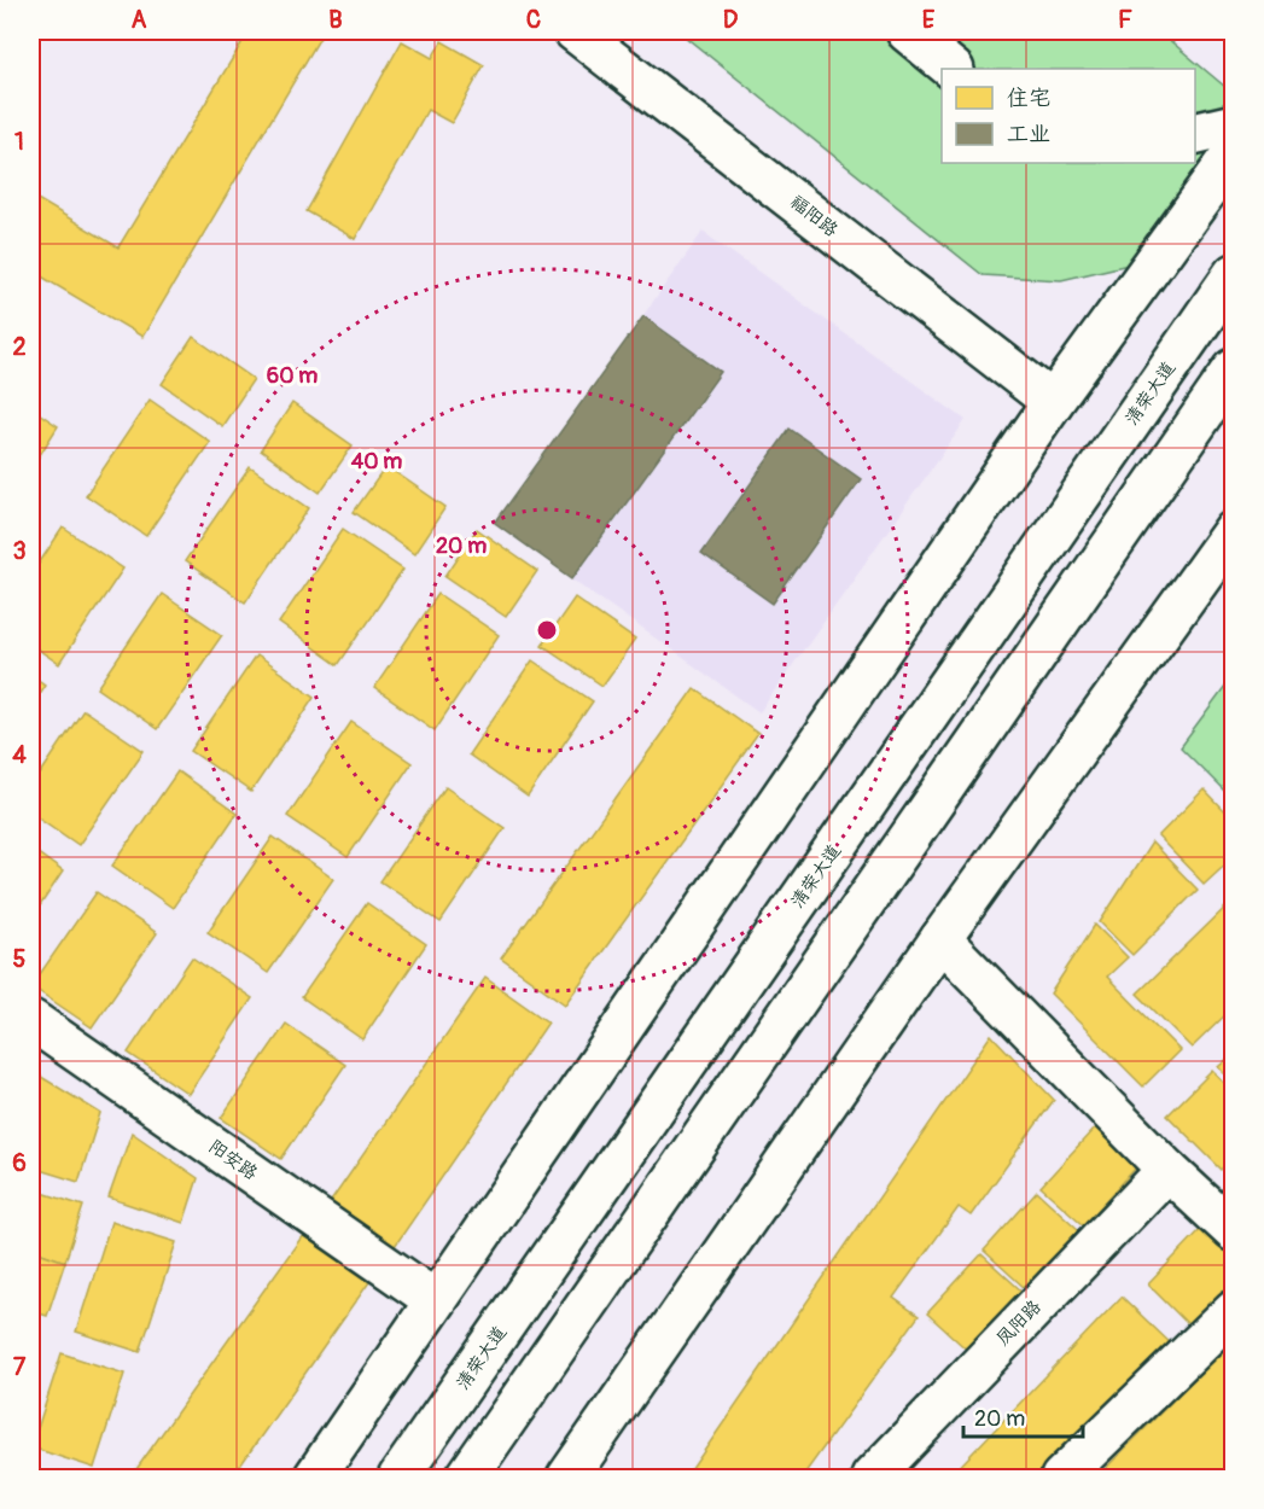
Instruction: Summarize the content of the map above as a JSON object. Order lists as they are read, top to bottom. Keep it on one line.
{"streets":{"main road":["福阳路","清荣大道","阳安路","凤阳路"]},"legend":["住宅","工业"],"scale_bar":"20 m","grid":{"columns":["A","B","C","D","E","F"],"rows":["1","2","3","4","5","6","7"]},"rings":["60 m","40 m","20 m"]}
